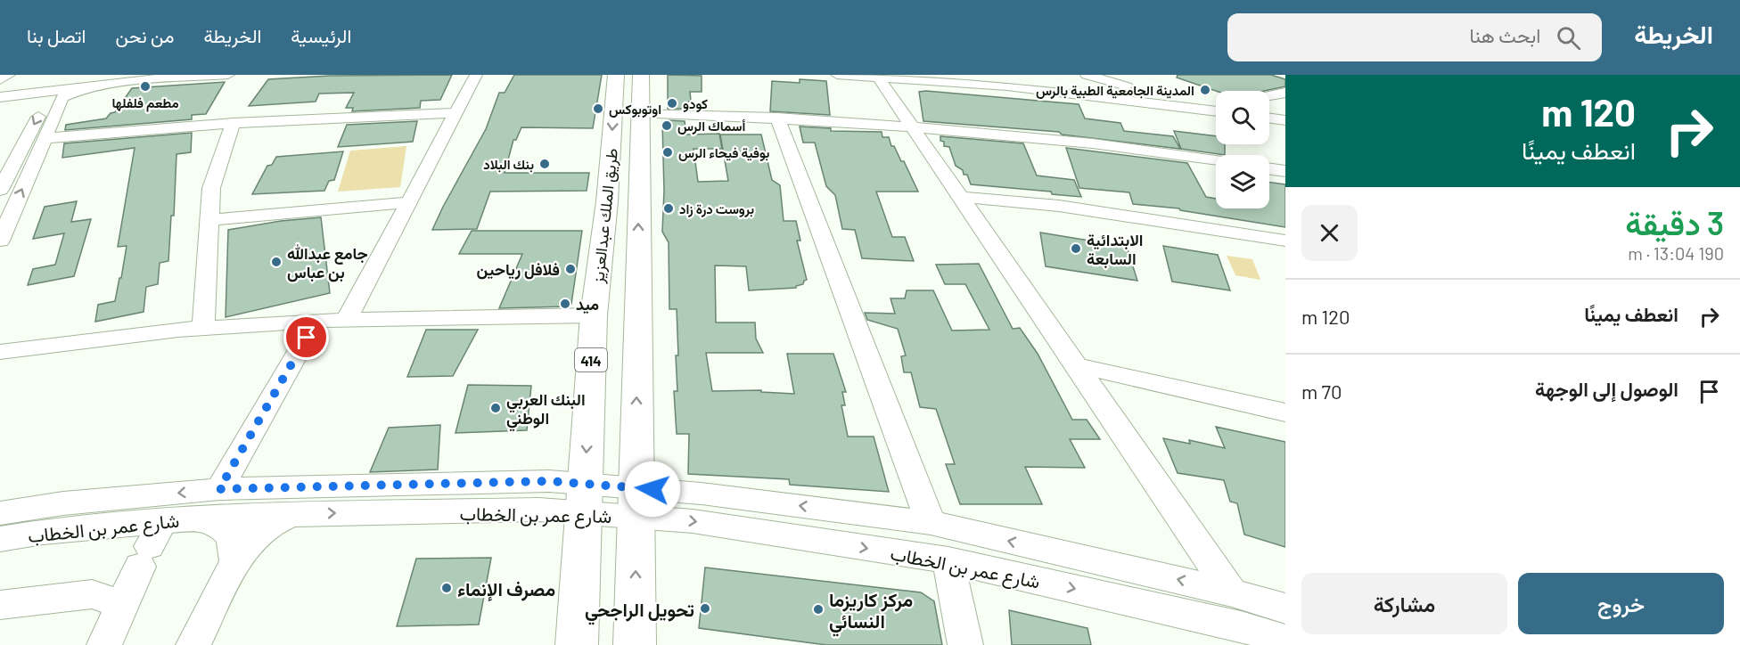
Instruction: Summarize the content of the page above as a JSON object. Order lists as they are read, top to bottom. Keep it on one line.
{"streets":{"highway":["طريق الملك عبدالعزيز","414"],"street":["شارع عمر بن الخطاب"]},"crossings":[["طريق الملك عبدالعزيز","شارع عمر بن الخطاب"]],"places":["مطعم فلفلها","المدينة الجامعية الطبية بالرس","كودو","اوتوبوكس","أسماك الرس","بوفية فيحاء الرس","بنك البلاد","بروست درة زاد","الابتدائية السابعة","جامع عبدالله بن عباس","فلافل رياحين","ميد","البنك العربي الوطني","مصرف الإنماء","تحويل الراجحي","مركز كاريزما النسائي"],"page":{"header":"الخريطة","search":"ابحث هنا","nav":["الرئيسية","الخريطة","من نحن","اتصل بنا"],"turn":["120 m","انعطف يمينًا"],"heading":["3 دقيقة","190 m · 13:04"],"list":[{"name":"انعطف يمينًا","value":"120 m"},{"name":"الوصول إلى الوجهة","value":"70 m"}],"buttons":["خروج","مشاركة"]}}
